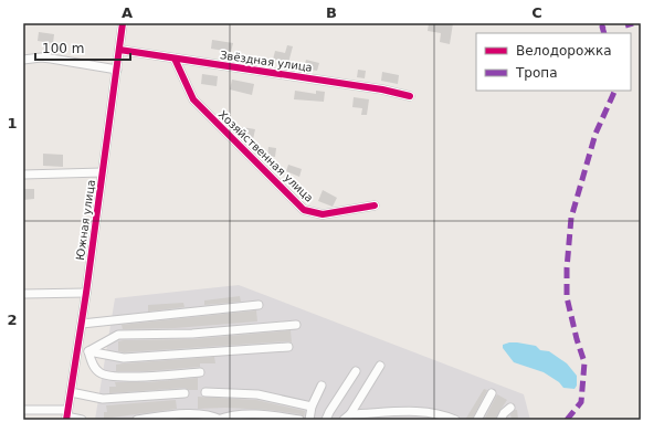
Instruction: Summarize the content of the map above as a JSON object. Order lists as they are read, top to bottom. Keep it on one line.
{"streets":{"street":["Звёздная улица","Хозяйственная улица","Южная улица"]},"crossings":[["Звёздная улица","Хозяйственная улица"],["Звёздная улица","Южная улица"]],"legend":["Велодорожка","Тропа"],"scale_bar":"100 m","grid":{"columns":["A","B","C"],"rows":["1","2"]}}
